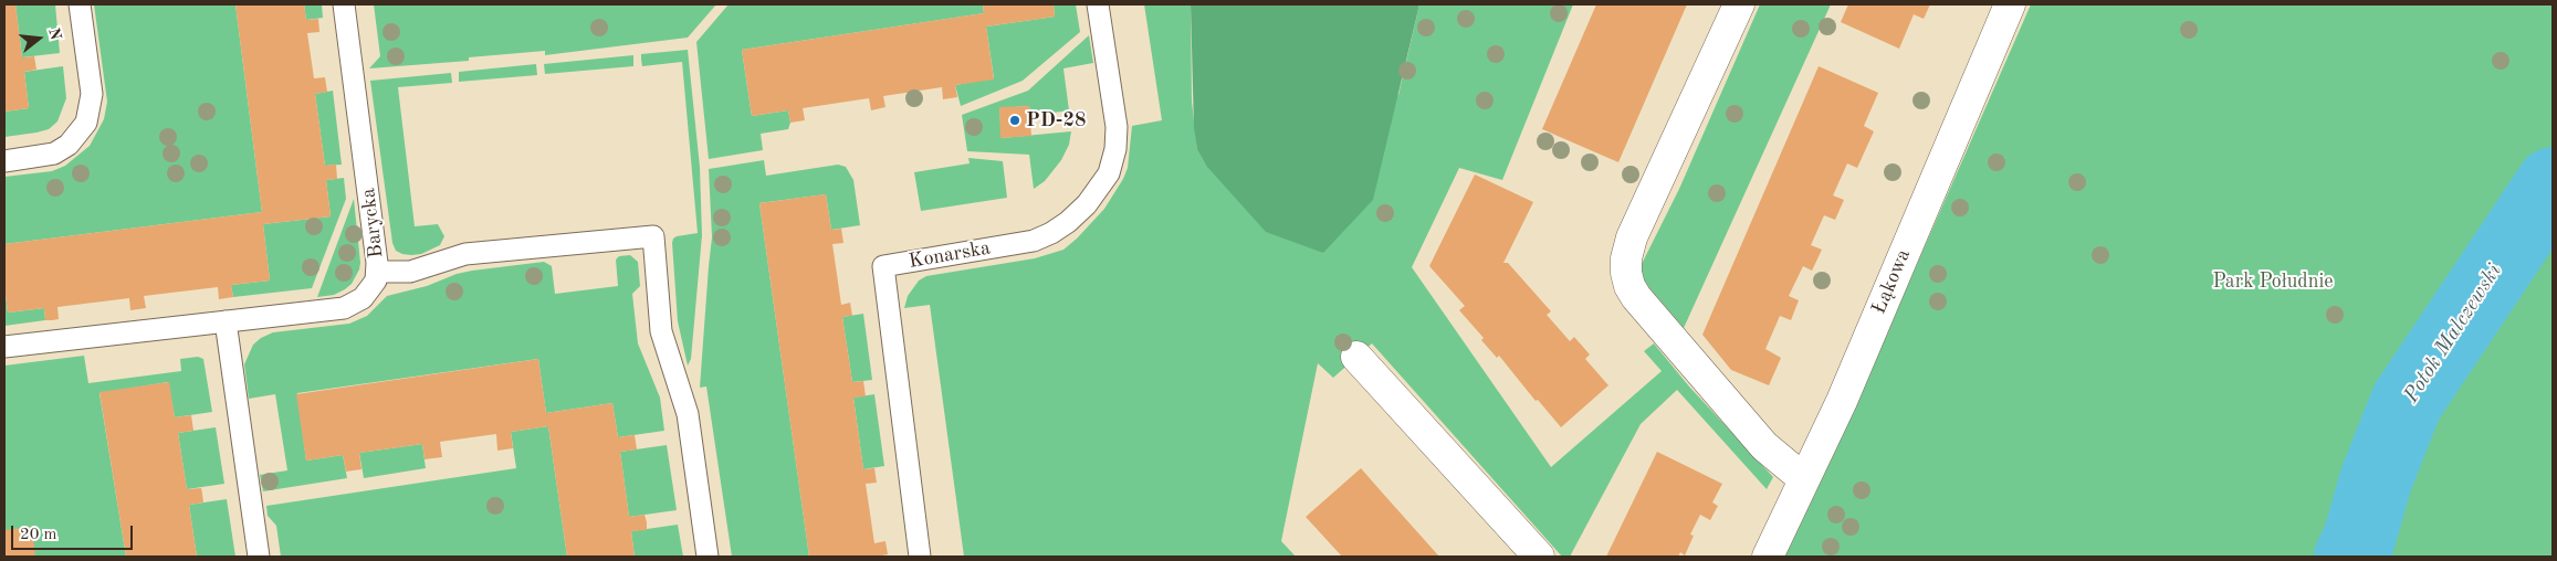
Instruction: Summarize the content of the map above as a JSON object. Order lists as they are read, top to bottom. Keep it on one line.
{"streets":{"street":["Łąkowa"],"lane":["Barycka","Konarska"]},"water":["Potok Malczewski"],"parks":["Park Południe"],"places":["PD-28"],"scale_bar":"20 m","north":"right"}
